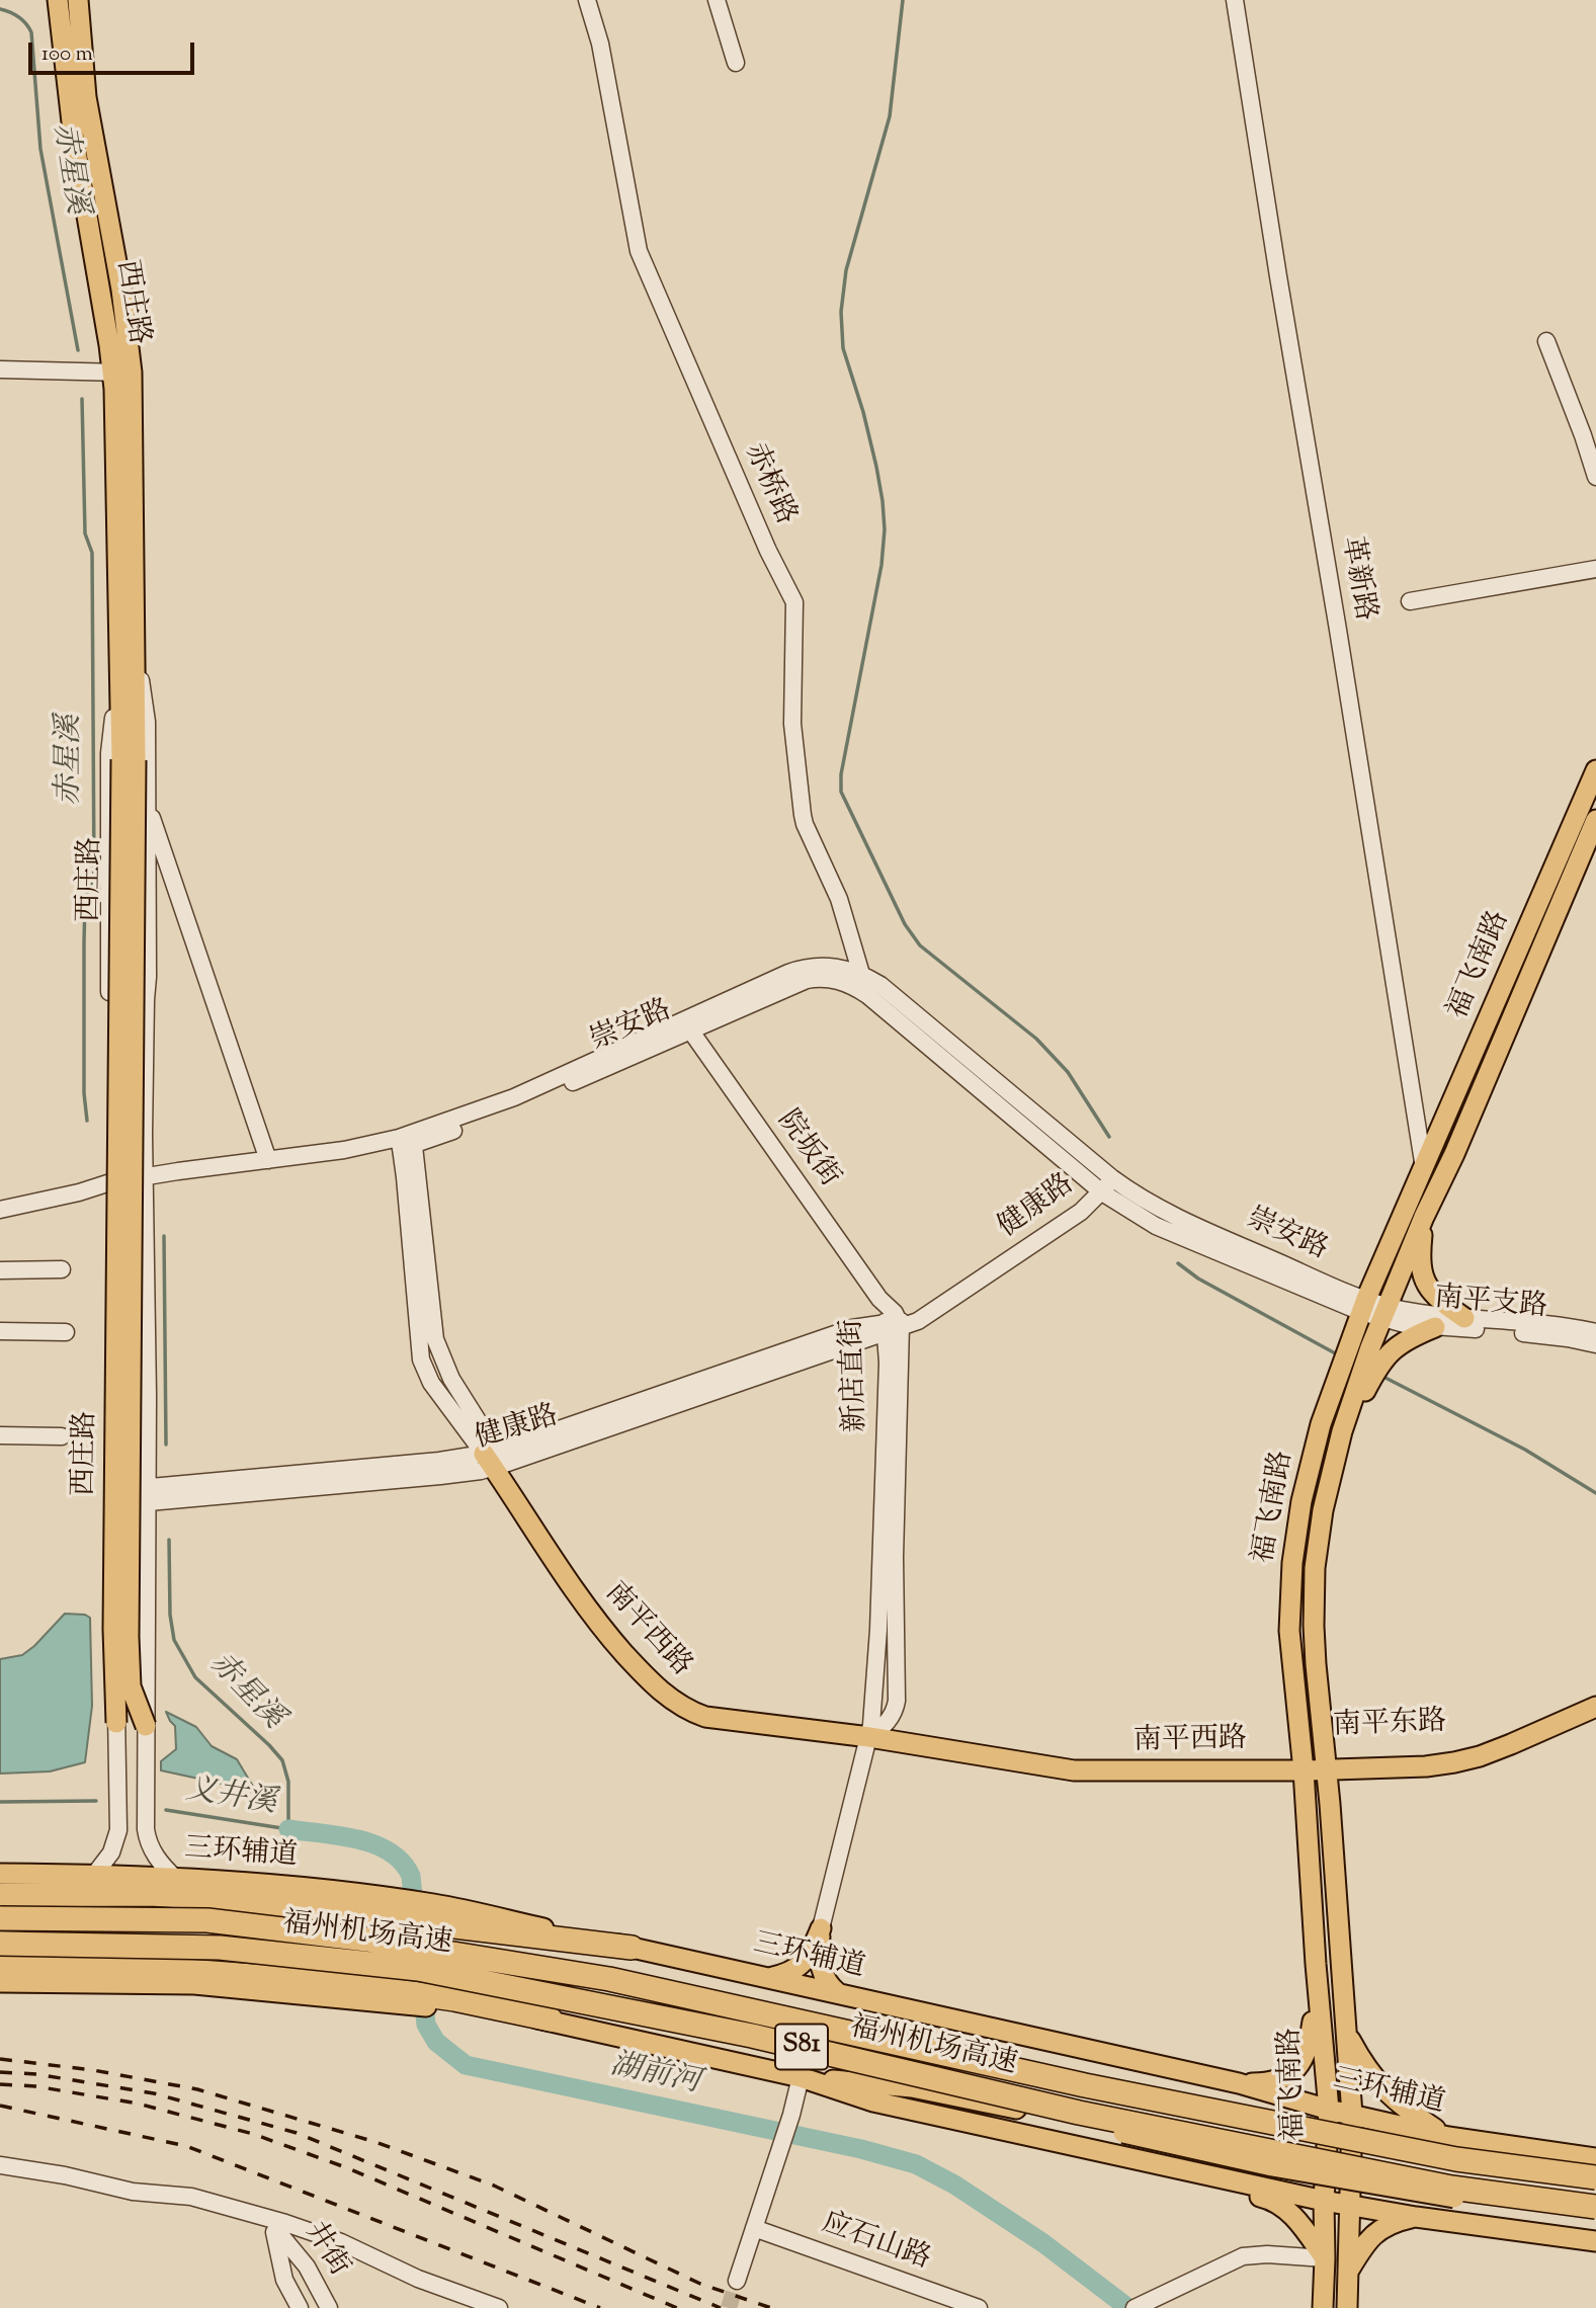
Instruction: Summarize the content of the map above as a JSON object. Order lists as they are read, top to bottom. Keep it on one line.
{"streets":{"highway":["福州机场高速","S81"],"main road":["西庄路","福飞南路","南平西路","南平东路","三环辅道"],"street":["赤桥路","革新路","崇安路","院坂街","健康路","南平支路","新店直街","应石山路","井街"]},"crossings":[["赤桥路","崇安路"],["革新路","福飞南路"],["福飞南路","崇安路"],["福飞南路","南平支路"],["福飞南路","南平西路"],["福飞南路","南平东路"],["福飞南路","三环辅道"],["崇安路","院坂街"],["崇安路","健康路"],["崇安路","南平支路"],["崇安路","南平西路"],["院坂街","新店直街"],["健康路","新店直街"],["健康路","南平西路"],["新店直街","南平西路"],["南平西路","南平东路"]],"water":["赤星溪","义井溪","湖前河"],"scale_bar":"100 m"}
